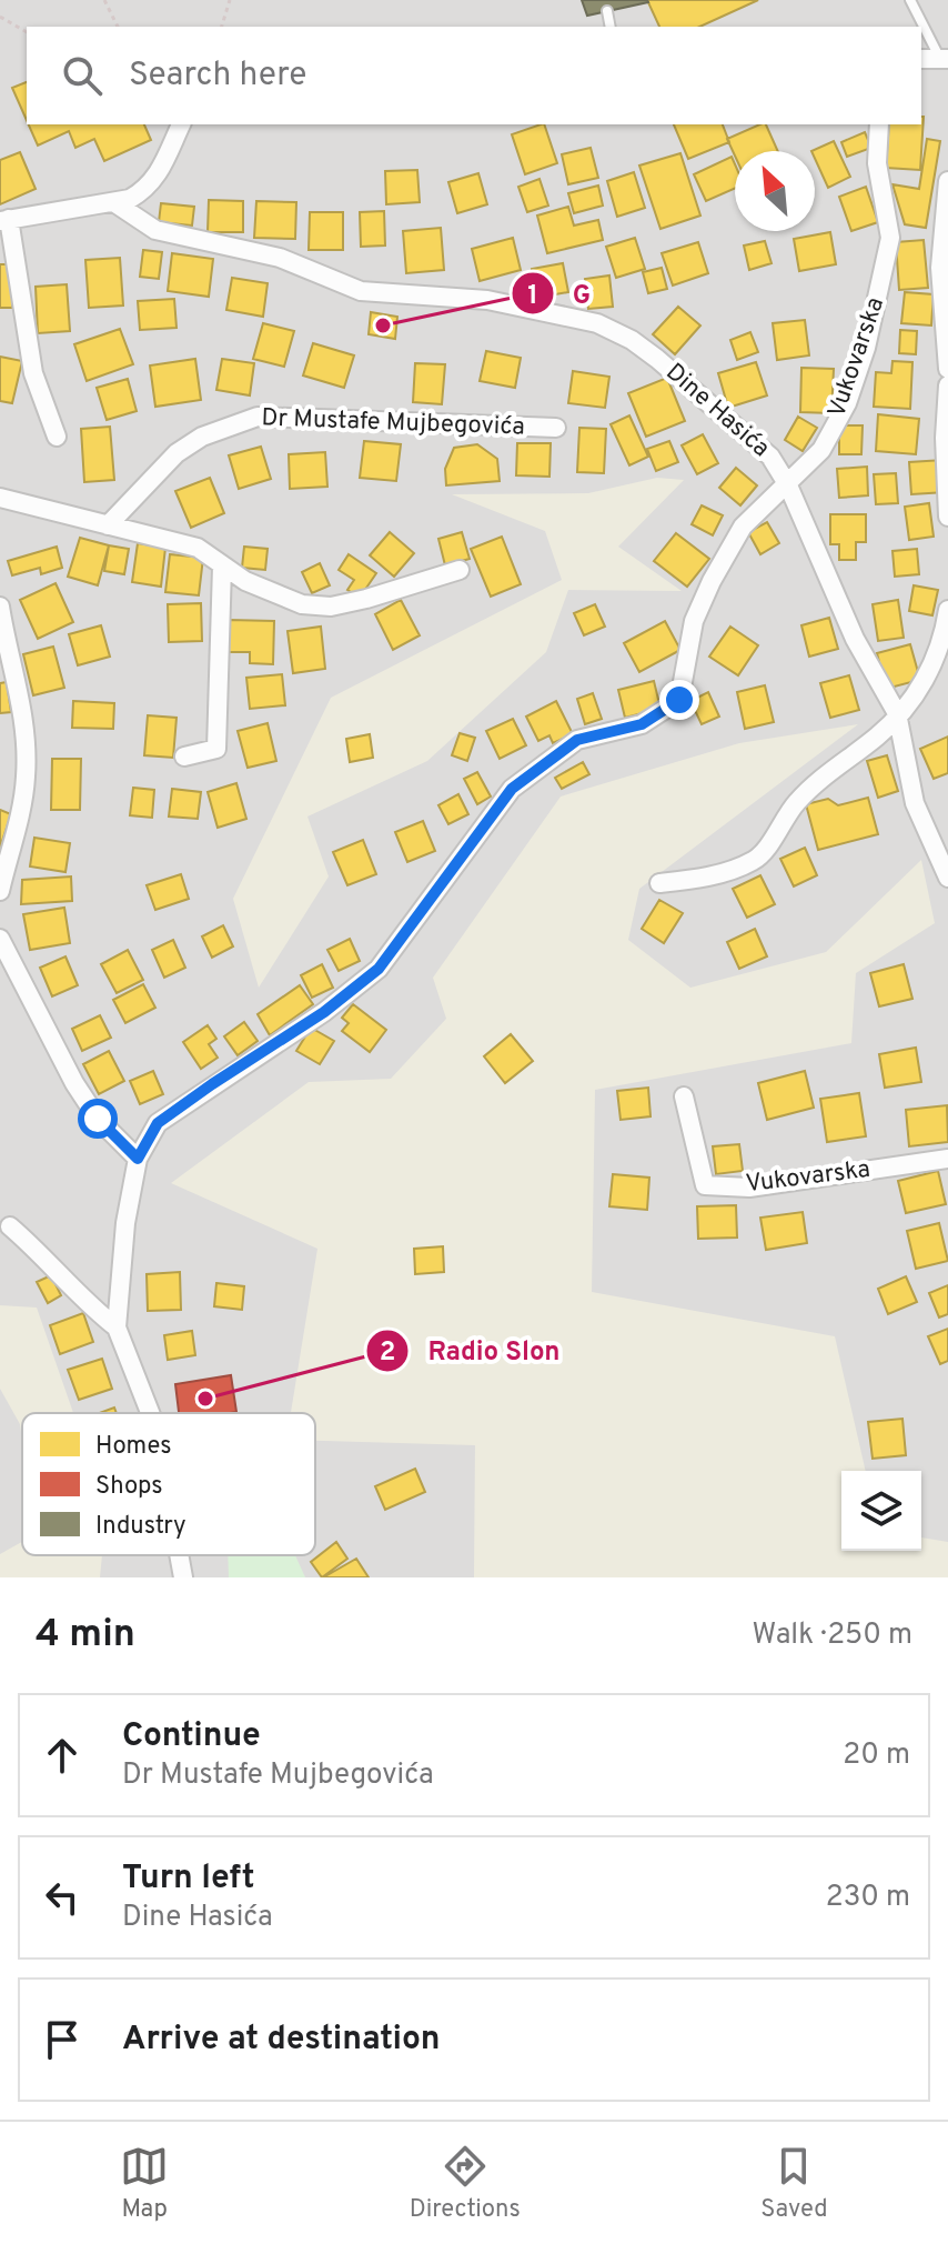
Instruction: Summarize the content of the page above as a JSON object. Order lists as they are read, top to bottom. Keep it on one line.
{"streets":{"street":["Vukovarska","Dine Hasića","Dr Mustafe Mujbegovića"]},"crossings":[["Vukovarska","Dine Hasića"]],"places":["G","Radio Slon"],"legend":["Homes","Shops","Industry"],"north":"top left","page":{"search":"Search here","heading":["4 min","Walk · 250 m"],"list":[["Continue","Dr Mustafe Mujbegovića","20 m"],["Turn left","Dine Hasića","230 m"],"Arrive at destination"],"nav":["Map","Directions","Saved"]}}
